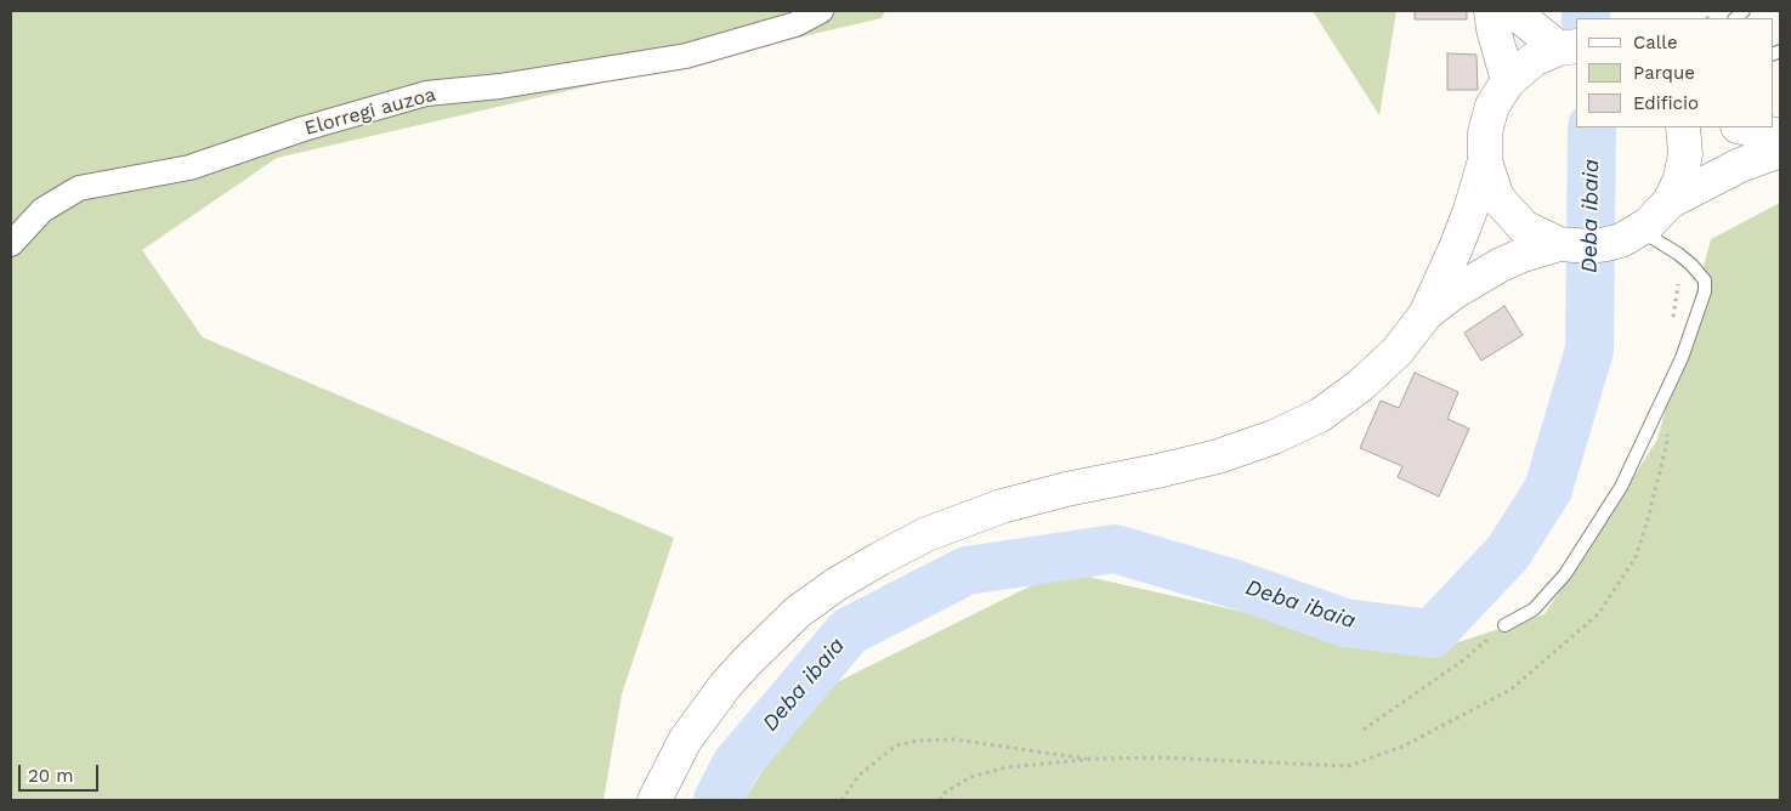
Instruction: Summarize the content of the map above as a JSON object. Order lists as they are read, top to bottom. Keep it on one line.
{"streets":{"street":["Elorregi auzoa"]},"water":["Deba ibaia"],"legend":["Calle","Parque","Edificio"],"scale_bar":"20 m"}
